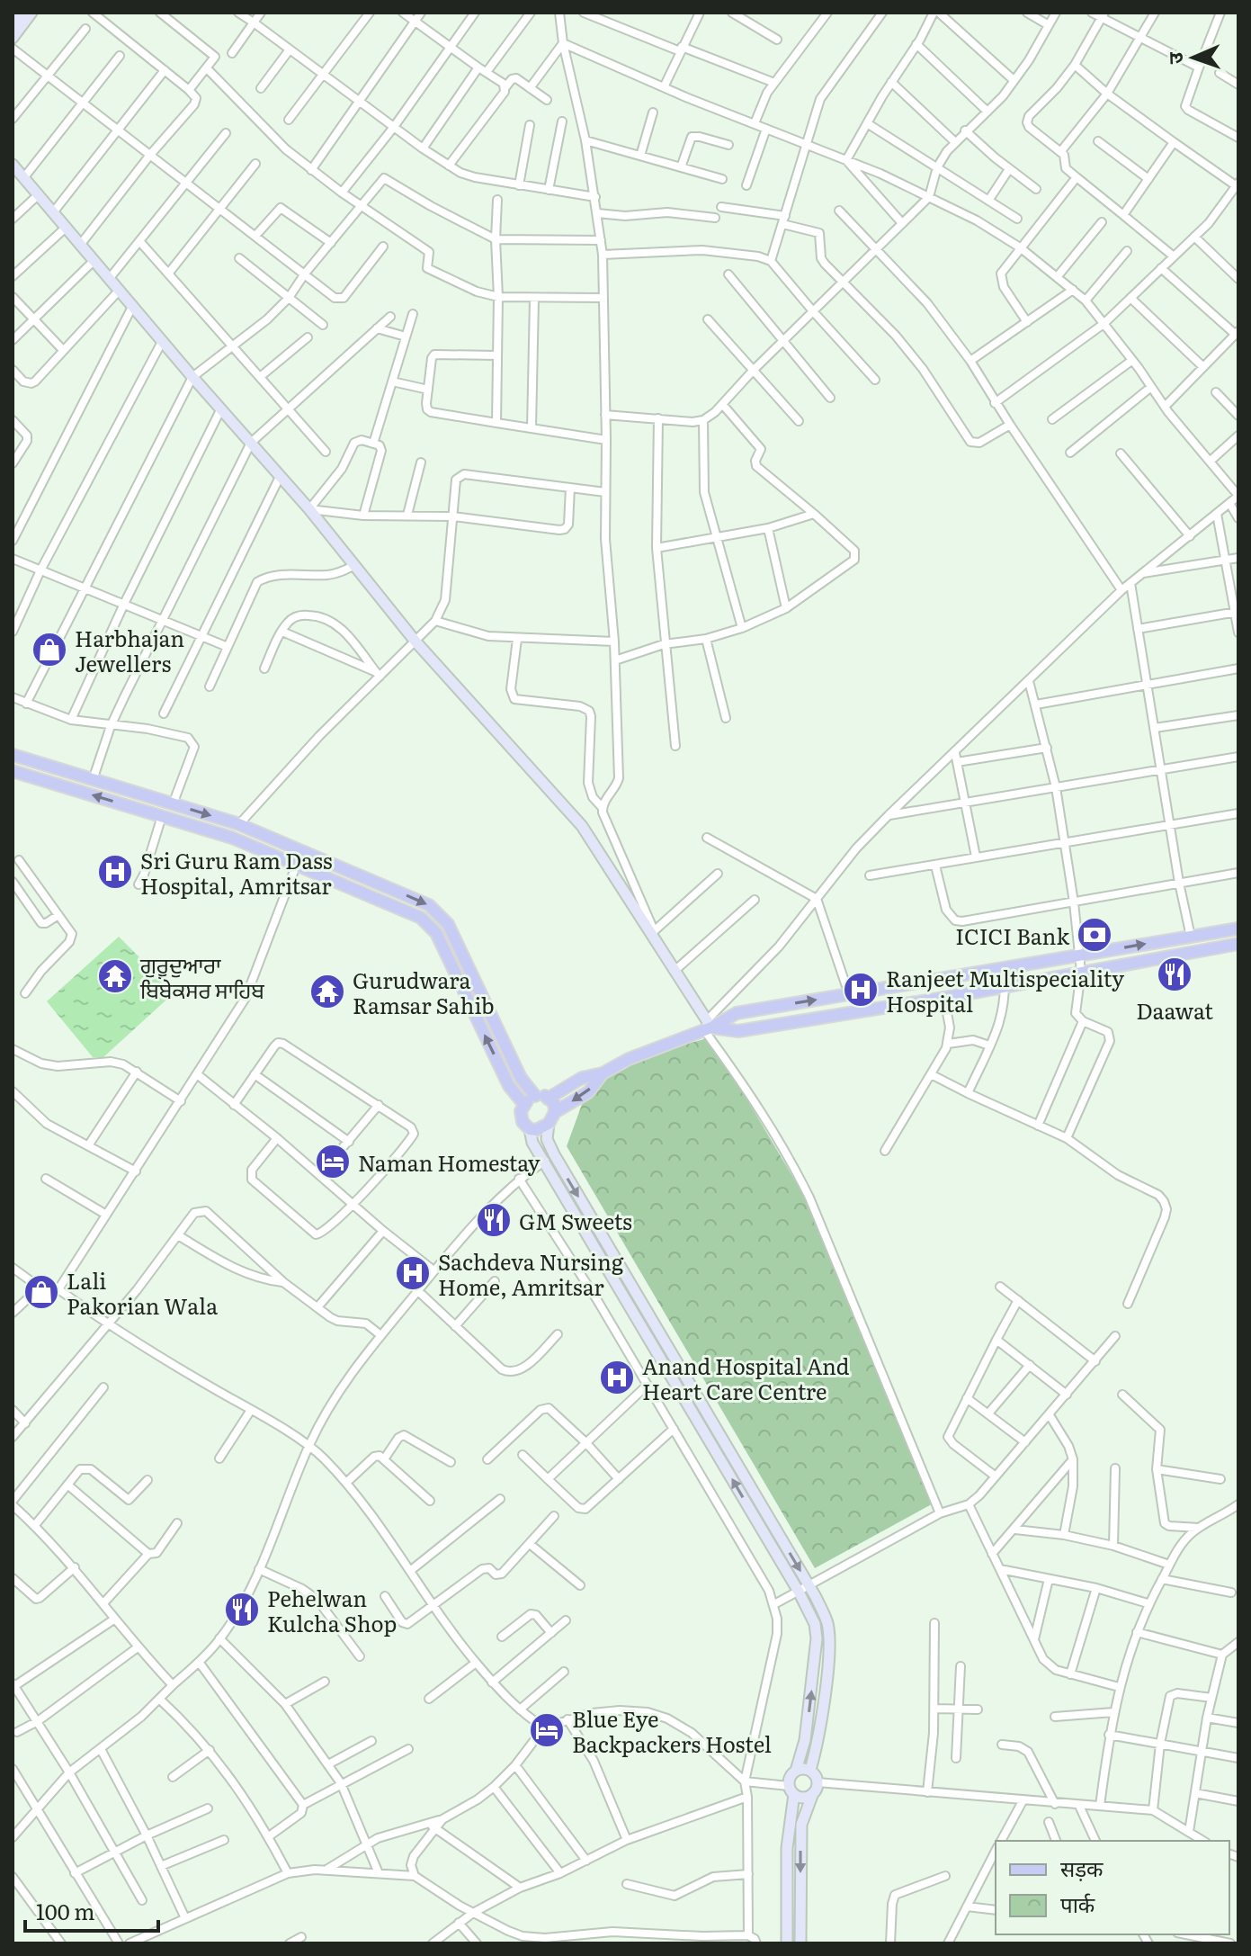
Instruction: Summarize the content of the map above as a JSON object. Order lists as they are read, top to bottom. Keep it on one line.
{"places":{"shop":["Harbhajan Jewellers","Lali Pakorian Wala"],"hospital":["Sri Guru Ram Dass Hospital, Amritsar","Ranjeet Multispeciality Hospital","Sachdeva Nursing Home, Amritsar","Anand Hospital And Heart Care Centre"],"bank":["ICICI Bank"],"restaurant":["Daawat","GM Sweets","Pehelwan Kulcha Shop"],"temple":["ਗੁਰੂਦੁਆਰਾ ਬਿਬੇਕਸਰ ਸਾਹਿਬ","Gurudwara Ramsar Sahib"],"hotel":["Naman Homestay","Blue Eye Backpackers Hostel"]},"legend":["सड़क","पार्क"],"scale_bar":"100 m","north":"left"}
